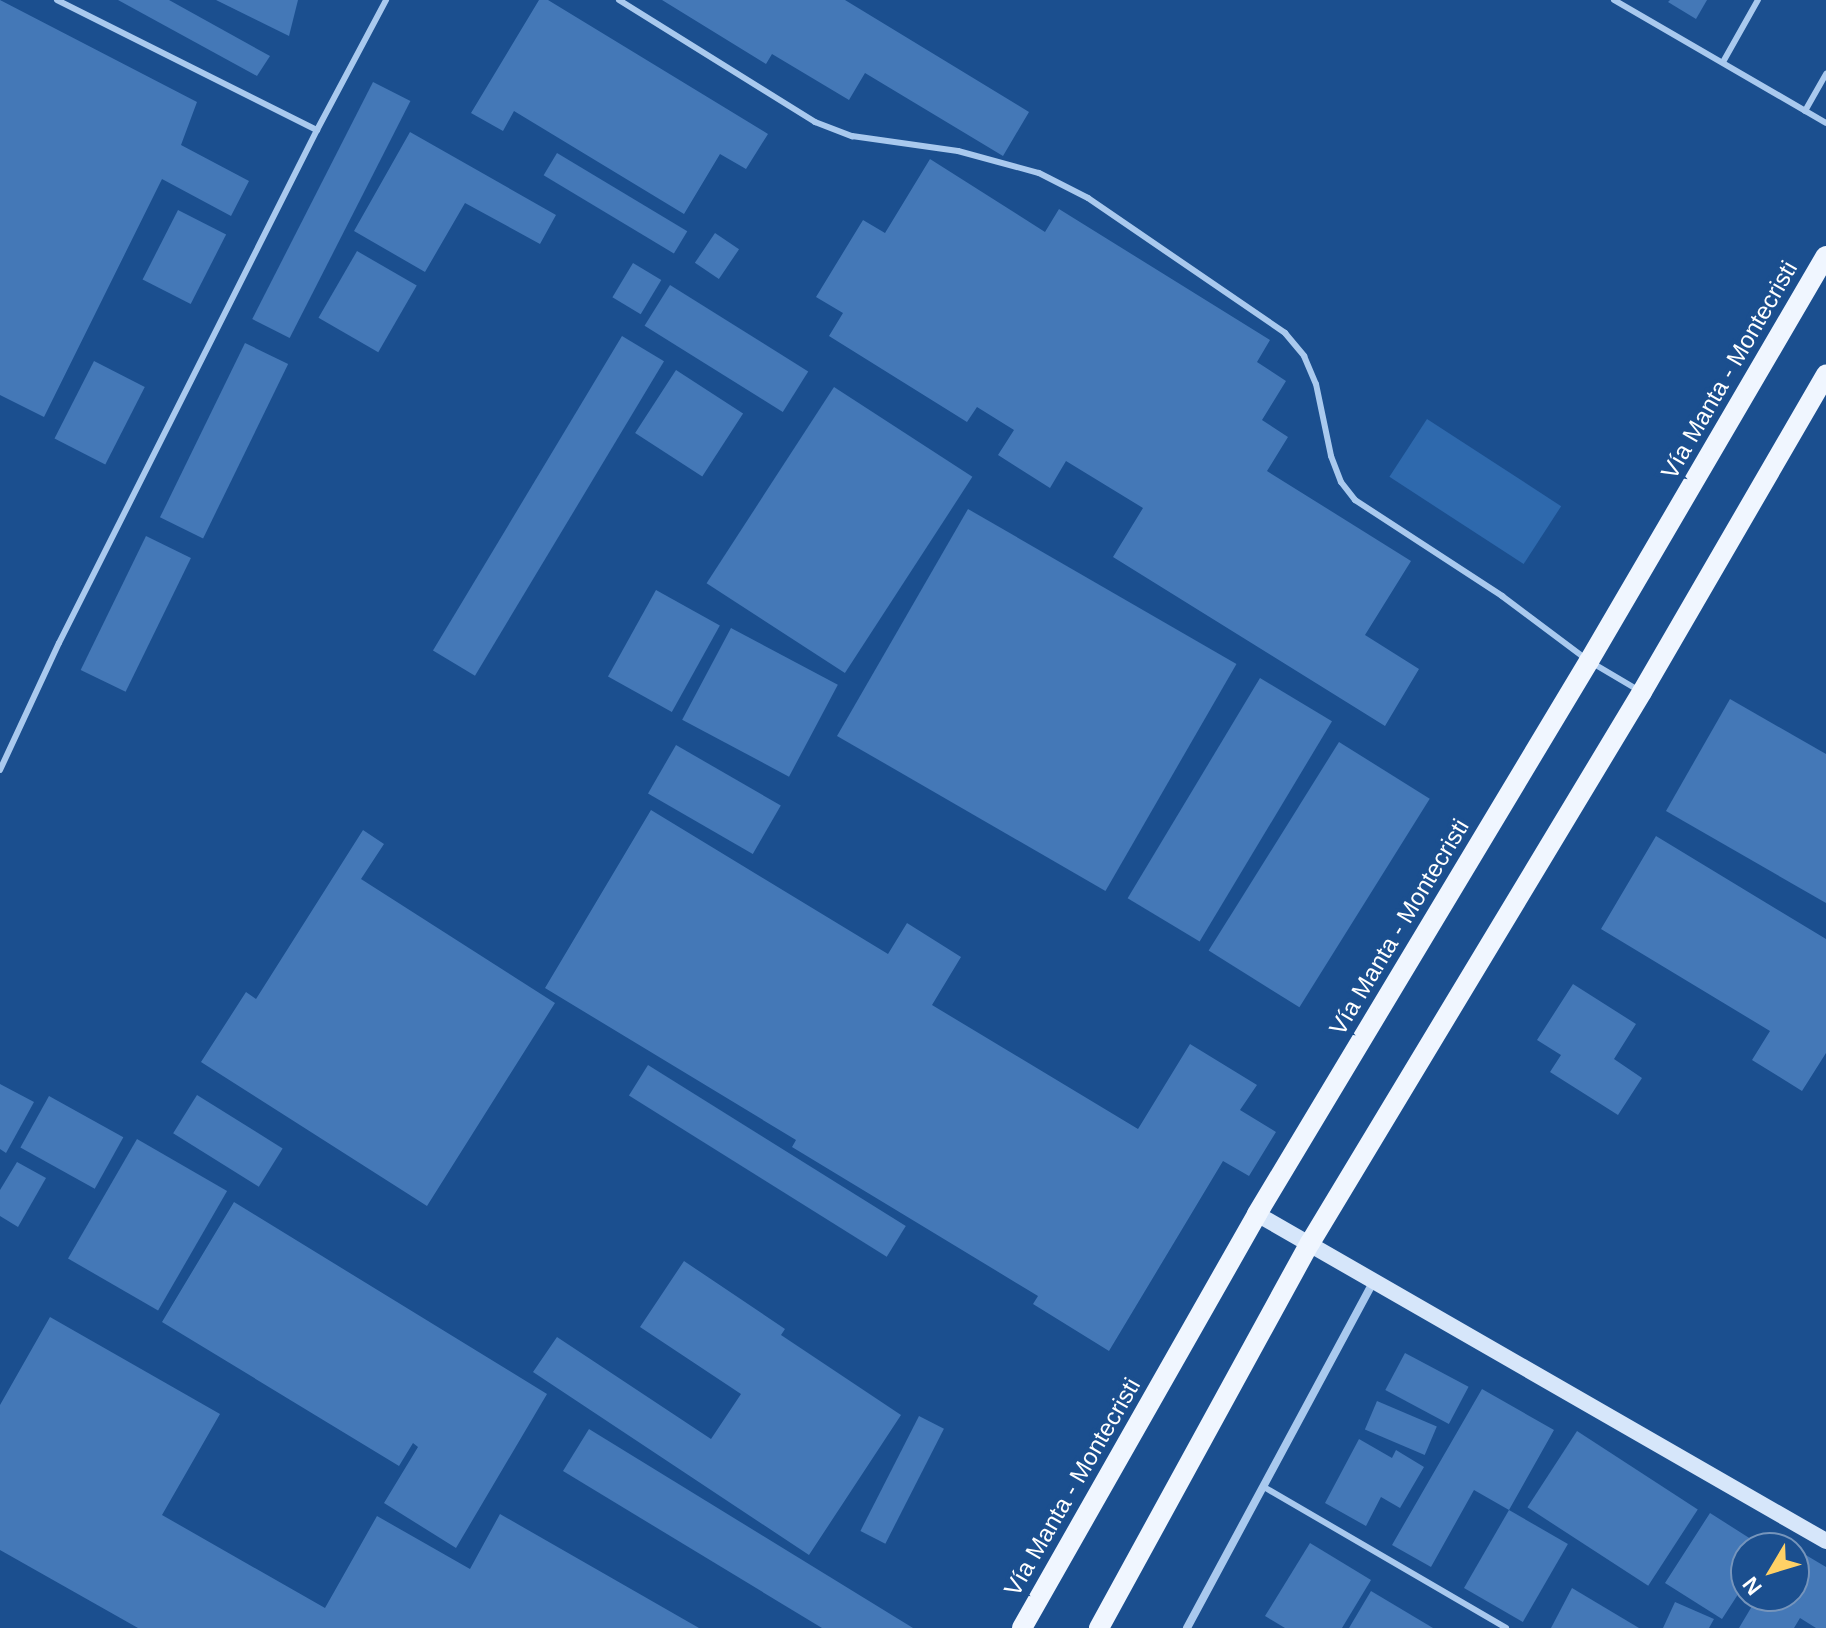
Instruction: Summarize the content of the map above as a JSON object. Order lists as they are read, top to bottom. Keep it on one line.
{"streets":{"main road":["Vía Manta - Montecristi"]},"north":"bottom left"}
